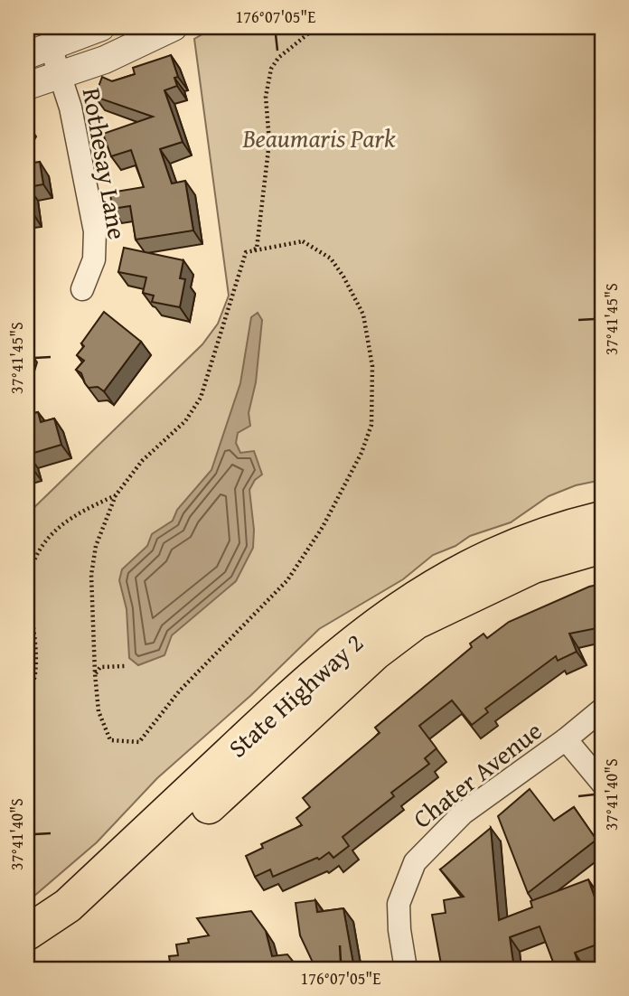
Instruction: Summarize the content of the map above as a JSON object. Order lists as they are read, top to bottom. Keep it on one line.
{"streets":{"highway":["State Highway 2"],"street":["Rothesay Lane","Chater Avenue"]},"parks":["Beaumaris Park"],"coordinates":["176°07'05\"E","37°41'45\"S","37°41'40\"S"]}
